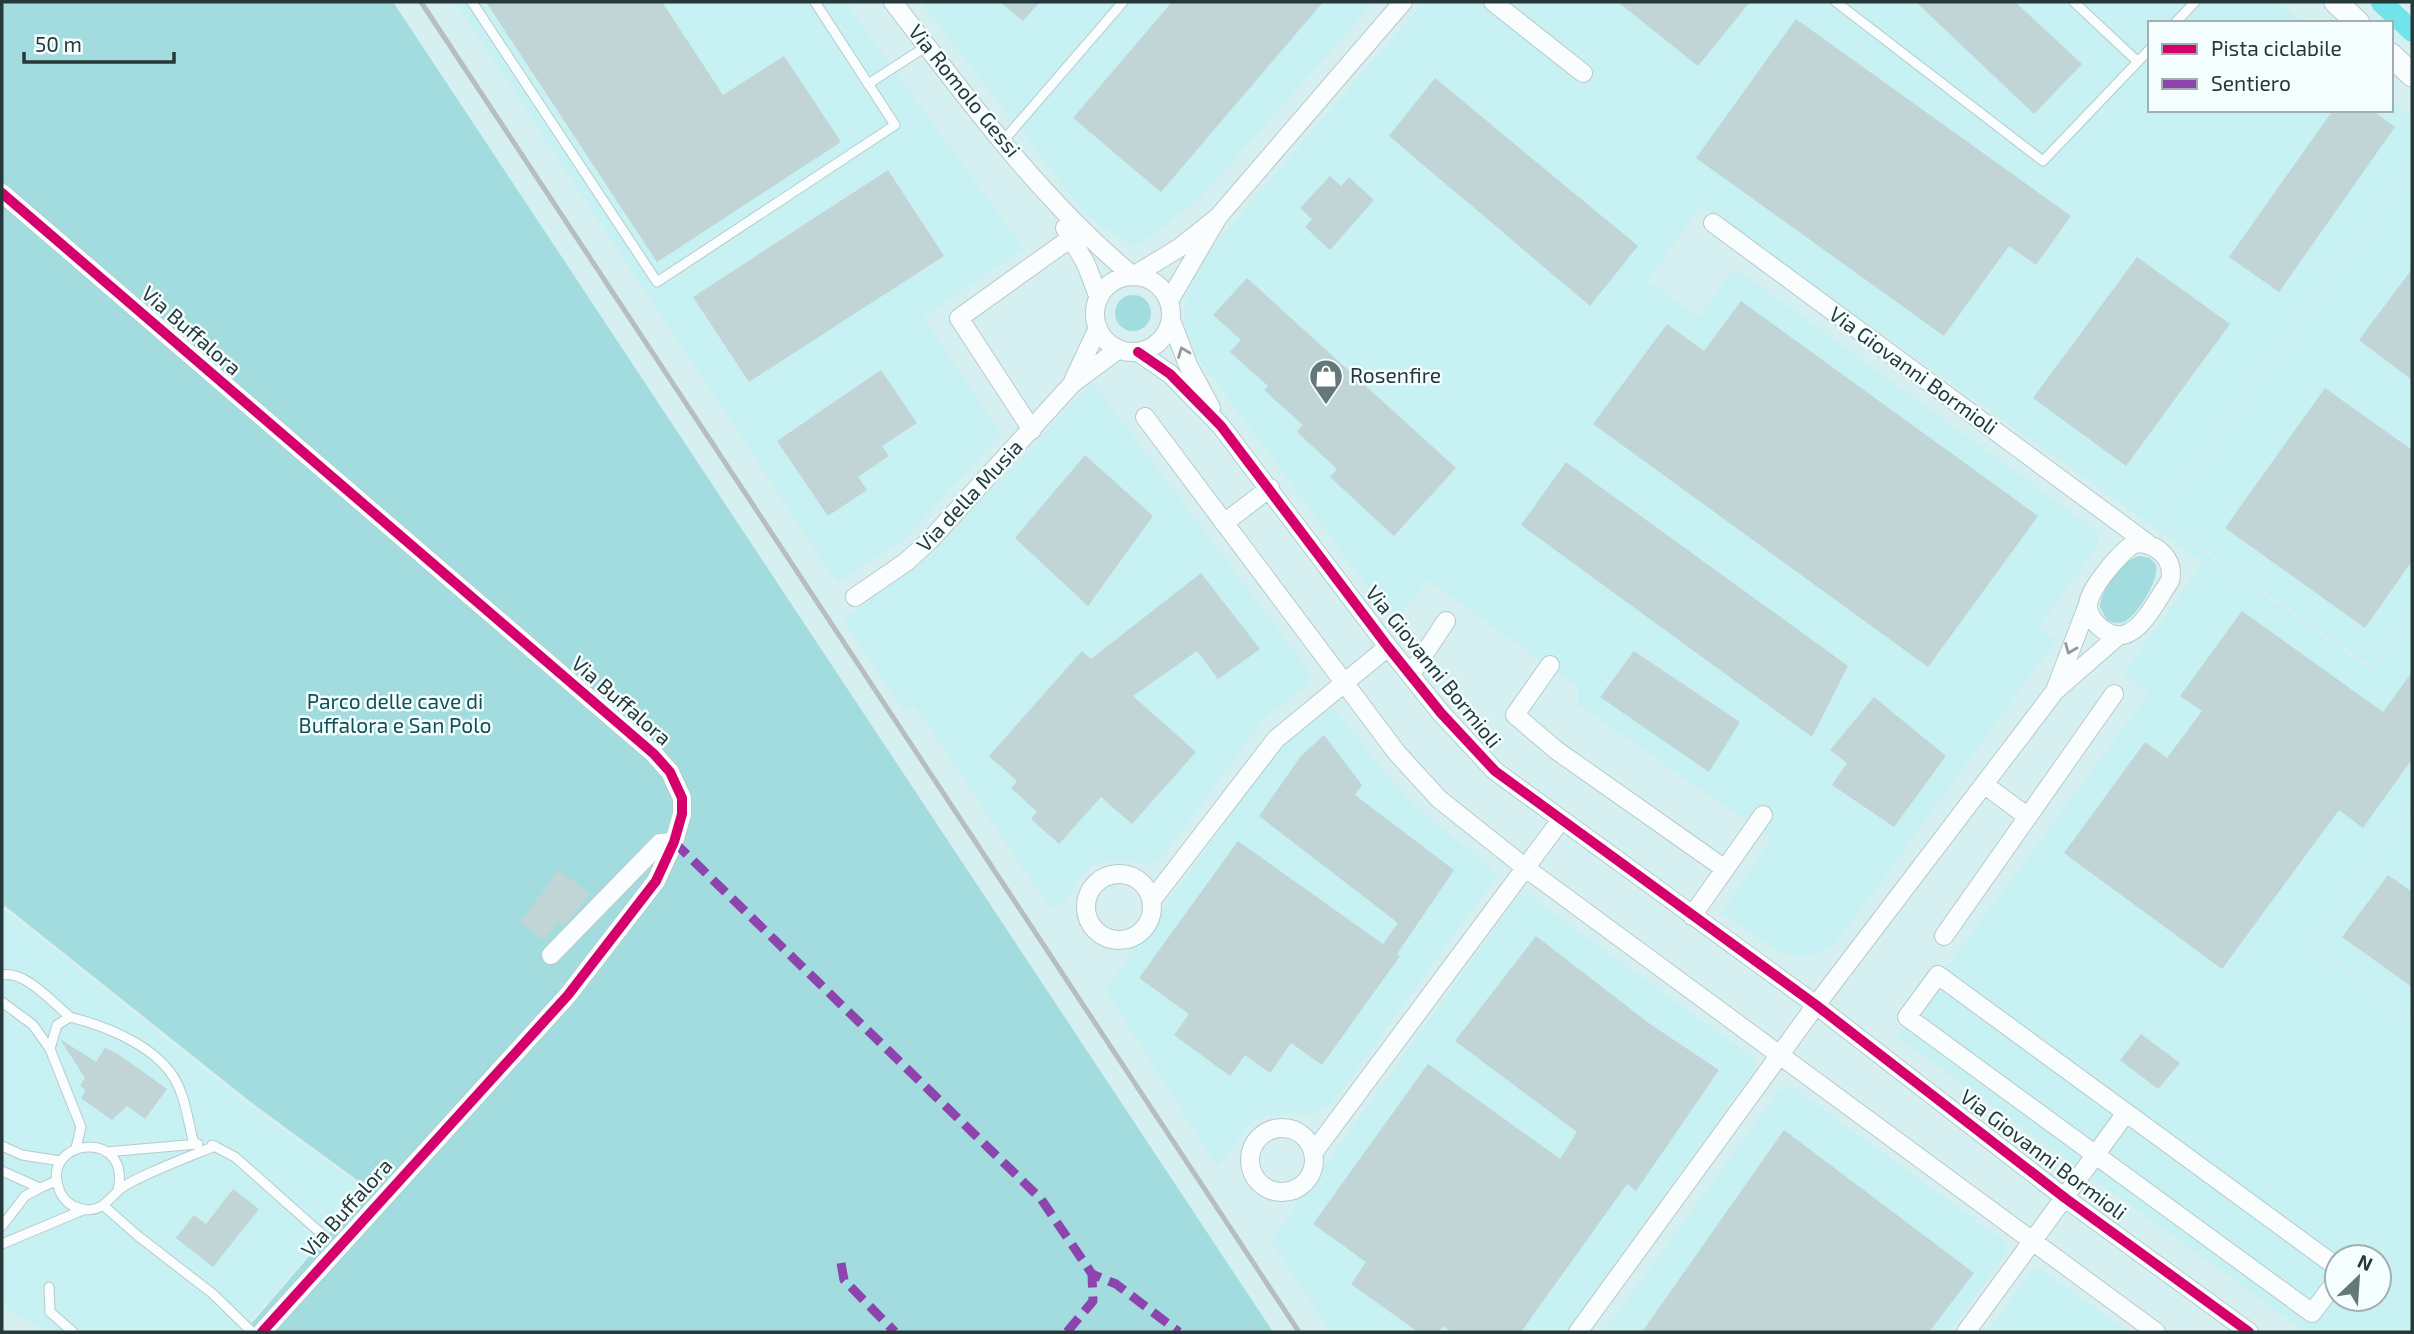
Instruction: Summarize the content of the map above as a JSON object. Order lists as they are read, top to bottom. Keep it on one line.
{"streets":{"street":["Via Romolo Gessi","Via Buffalora","Via Giovanni Bormioli","Via della Musia"]},"crossings":[["Via Romolo Gessi","Via Giovanni Bormioli"],["Via Romolo Gessi","Via della Musia"],["Via Giovanni Bormioli","Via della Musia"]],"parks":["Parco delle cave di Buffalora e San Polo"],"places":{"shop":["Rosenfire"]},"legend":["Pista ciclabile","Sentiero"],"scale_bar":"50 m","north":"top right"}
